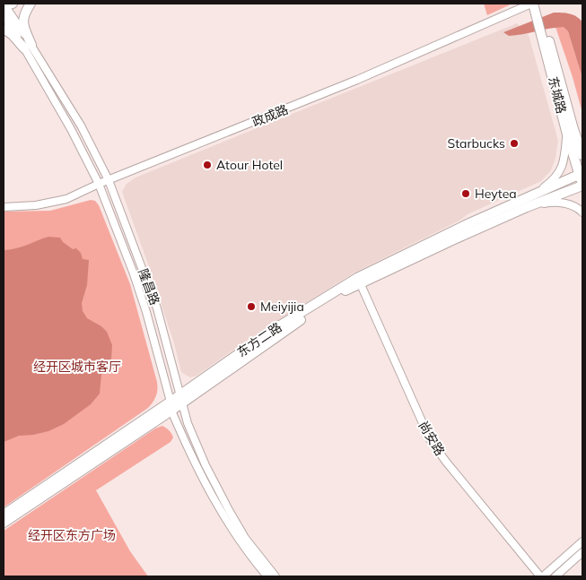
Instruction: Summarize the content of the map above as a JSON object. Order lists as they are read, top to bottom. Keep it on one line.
{"streets":{"main road":["东城路","东方二路"],"street":["政成路","隆昌路","尚安路"]},"crossings":[["东城路","政成路"],["东城路","东方二路"],["政成路","隆昌路"],["隆昌路","东方二路"],["东方二路","尚安路"]],"parks":["经开区城市客厅","经开区东方广场"],"places":["Starbucks","Atour Hotel","Heytea","Meiyijia"]}
